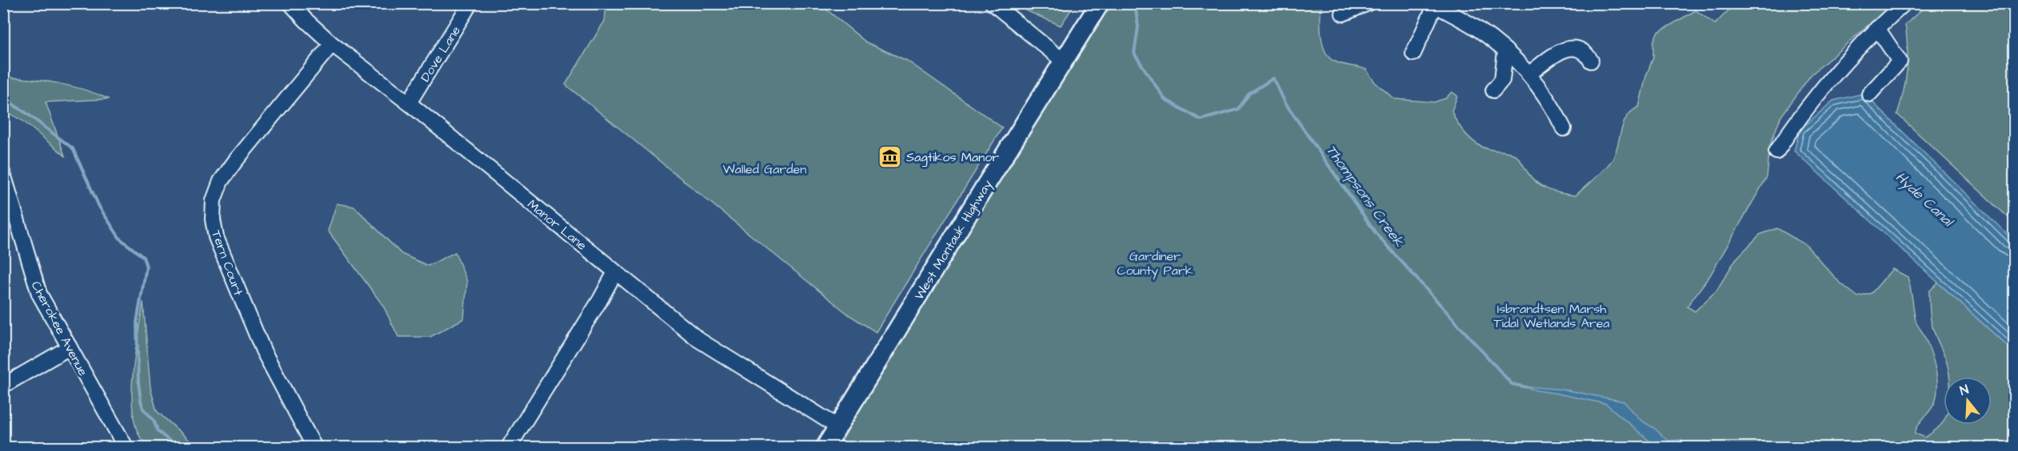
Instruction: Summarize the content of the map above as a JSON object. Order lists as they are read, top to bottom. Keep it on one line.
{"streets":{"main road":["West Montauk Highway"],"street":["Dove Lane","Manor Lane","Tern Court","Cherokee Avenue"]},"crossings":[["Dove Lane","Manor Lane"],["Manor Lane","West Montauk Highway"],["Manor Lane","Tern Court"]],"water":["Thompsons Creek","Hyde Canal"],"parks":["Walled Garden","Gardiner County Park","Isbrandtsen Marsh Tidal Wetlands Area"],"places":{"museum":["Sagtikos Manor"]},"north":"top"}
